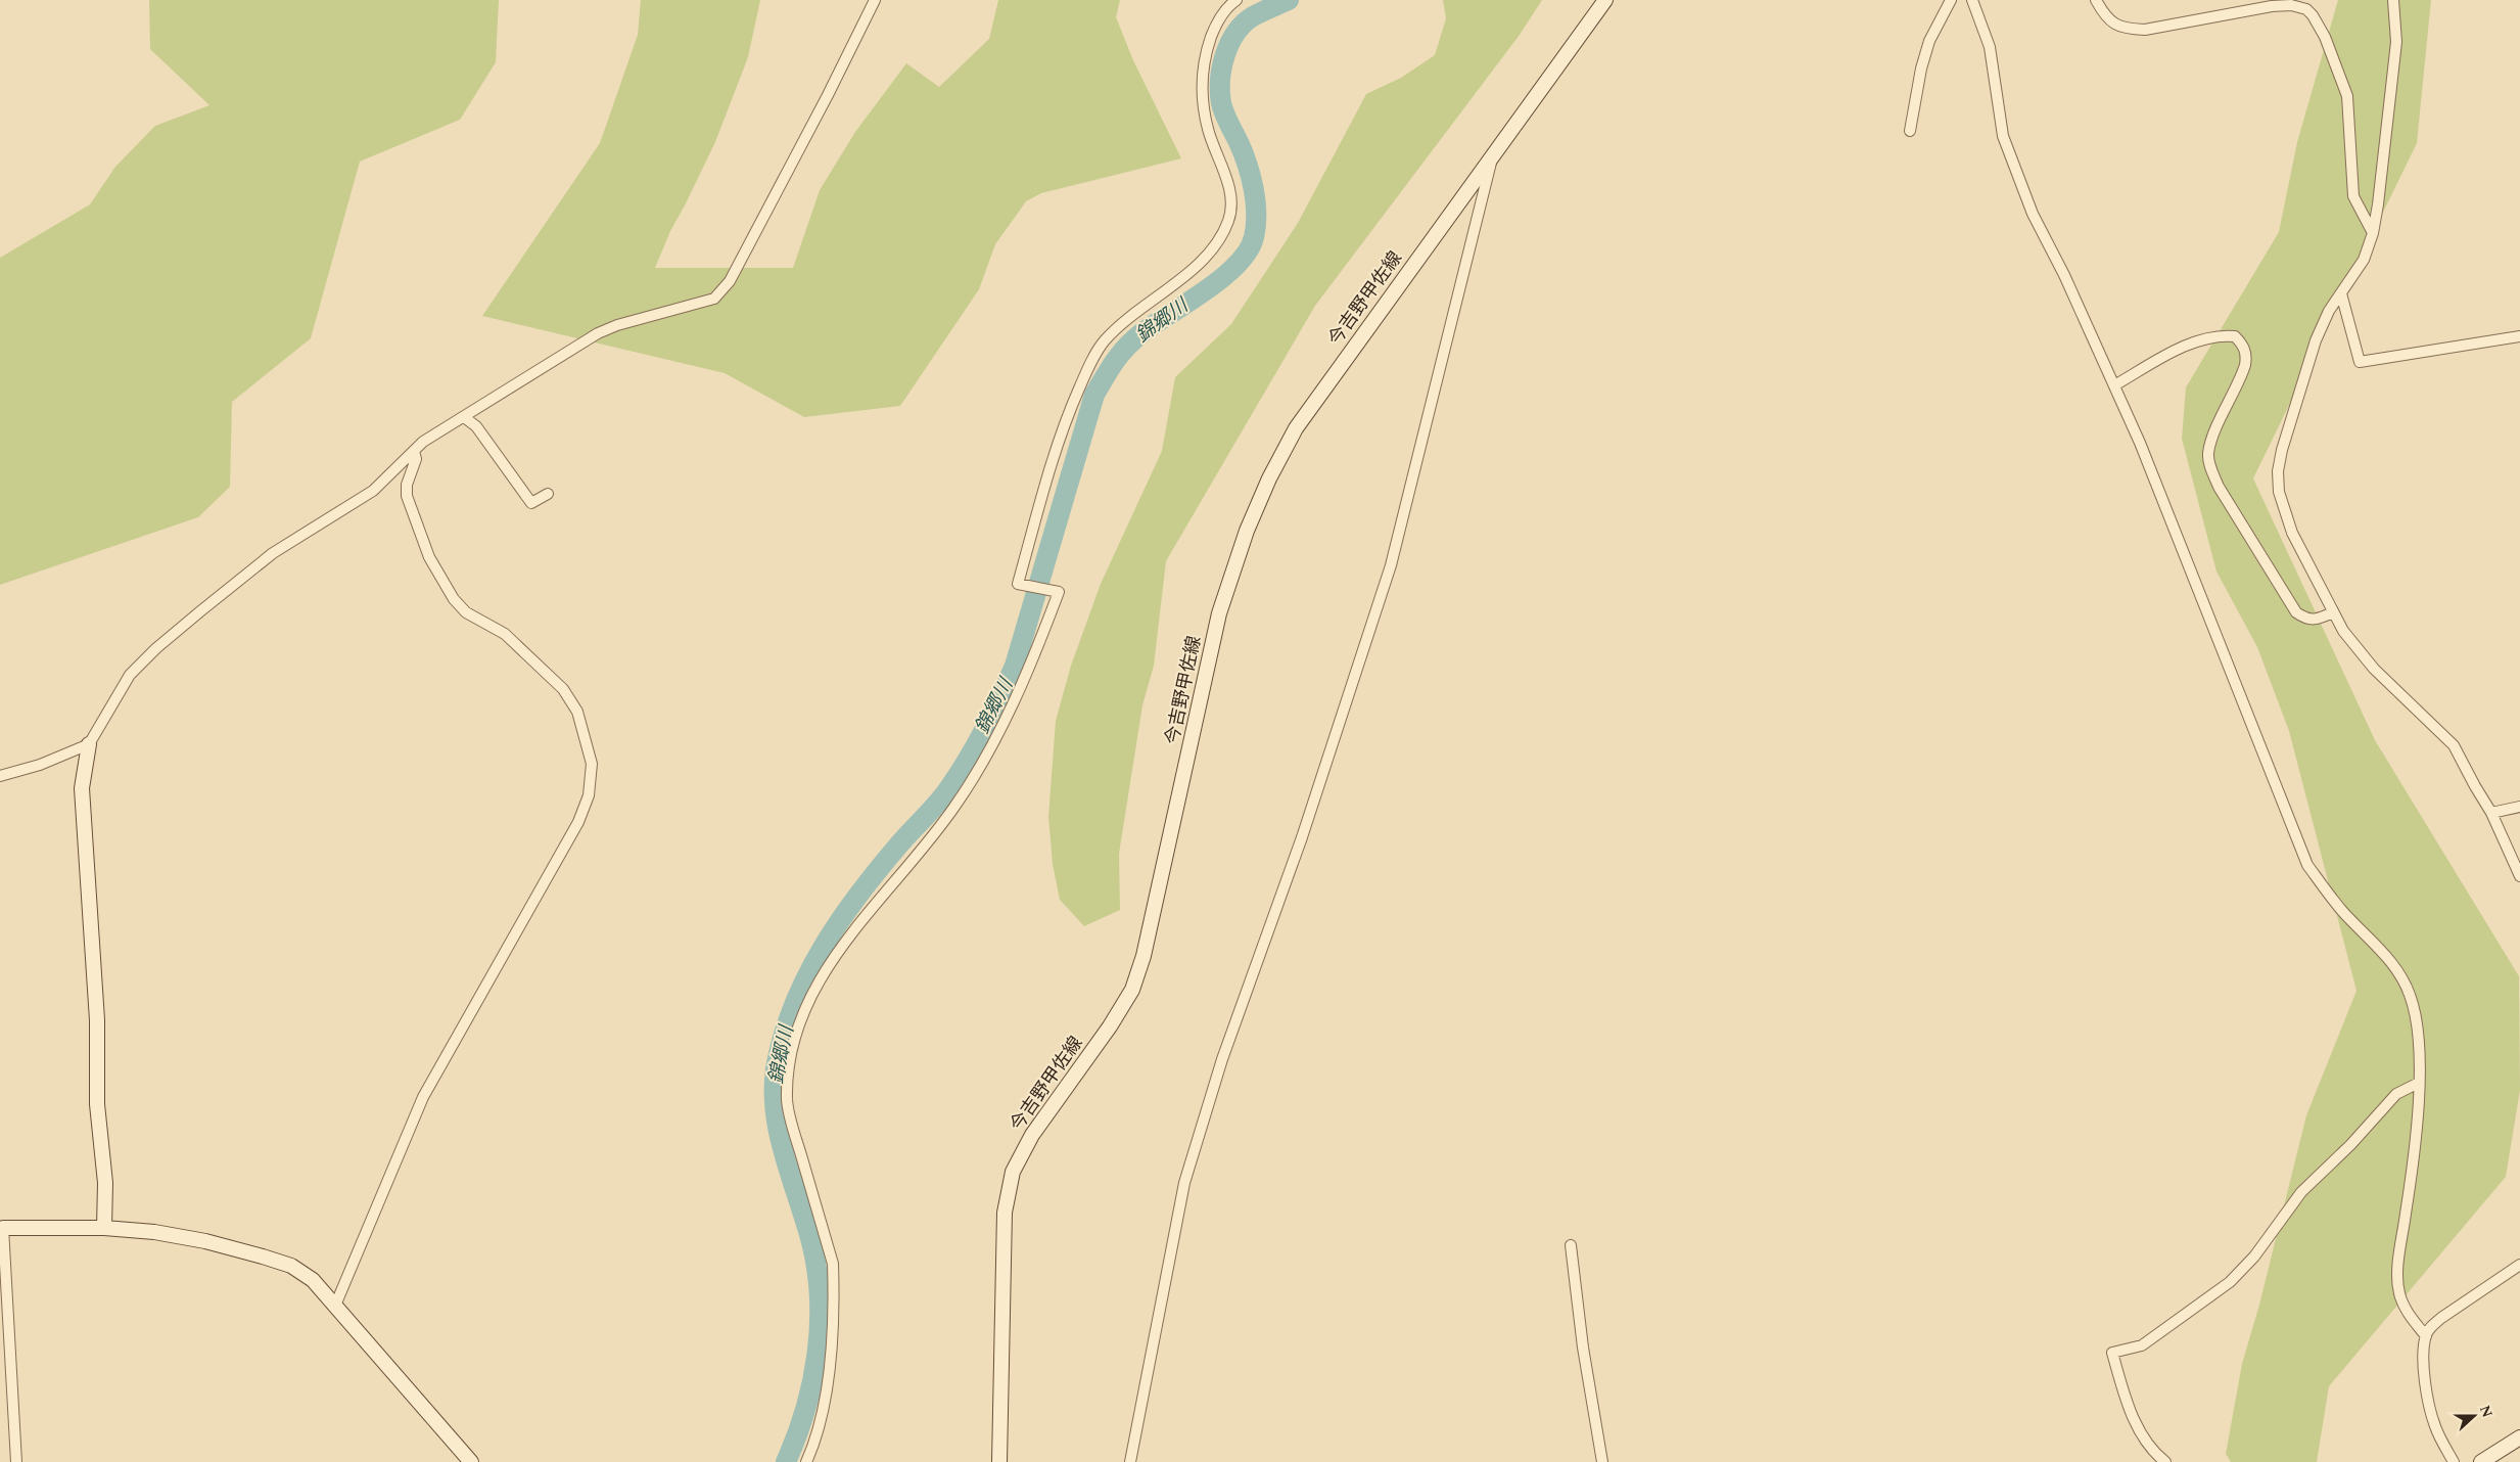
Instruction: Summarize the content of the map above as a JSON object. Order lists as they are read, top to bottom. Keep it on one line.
{"streets":{"main road":["今吉野甲佐線"]},"water":["錦郷川"],"north":"right"}
